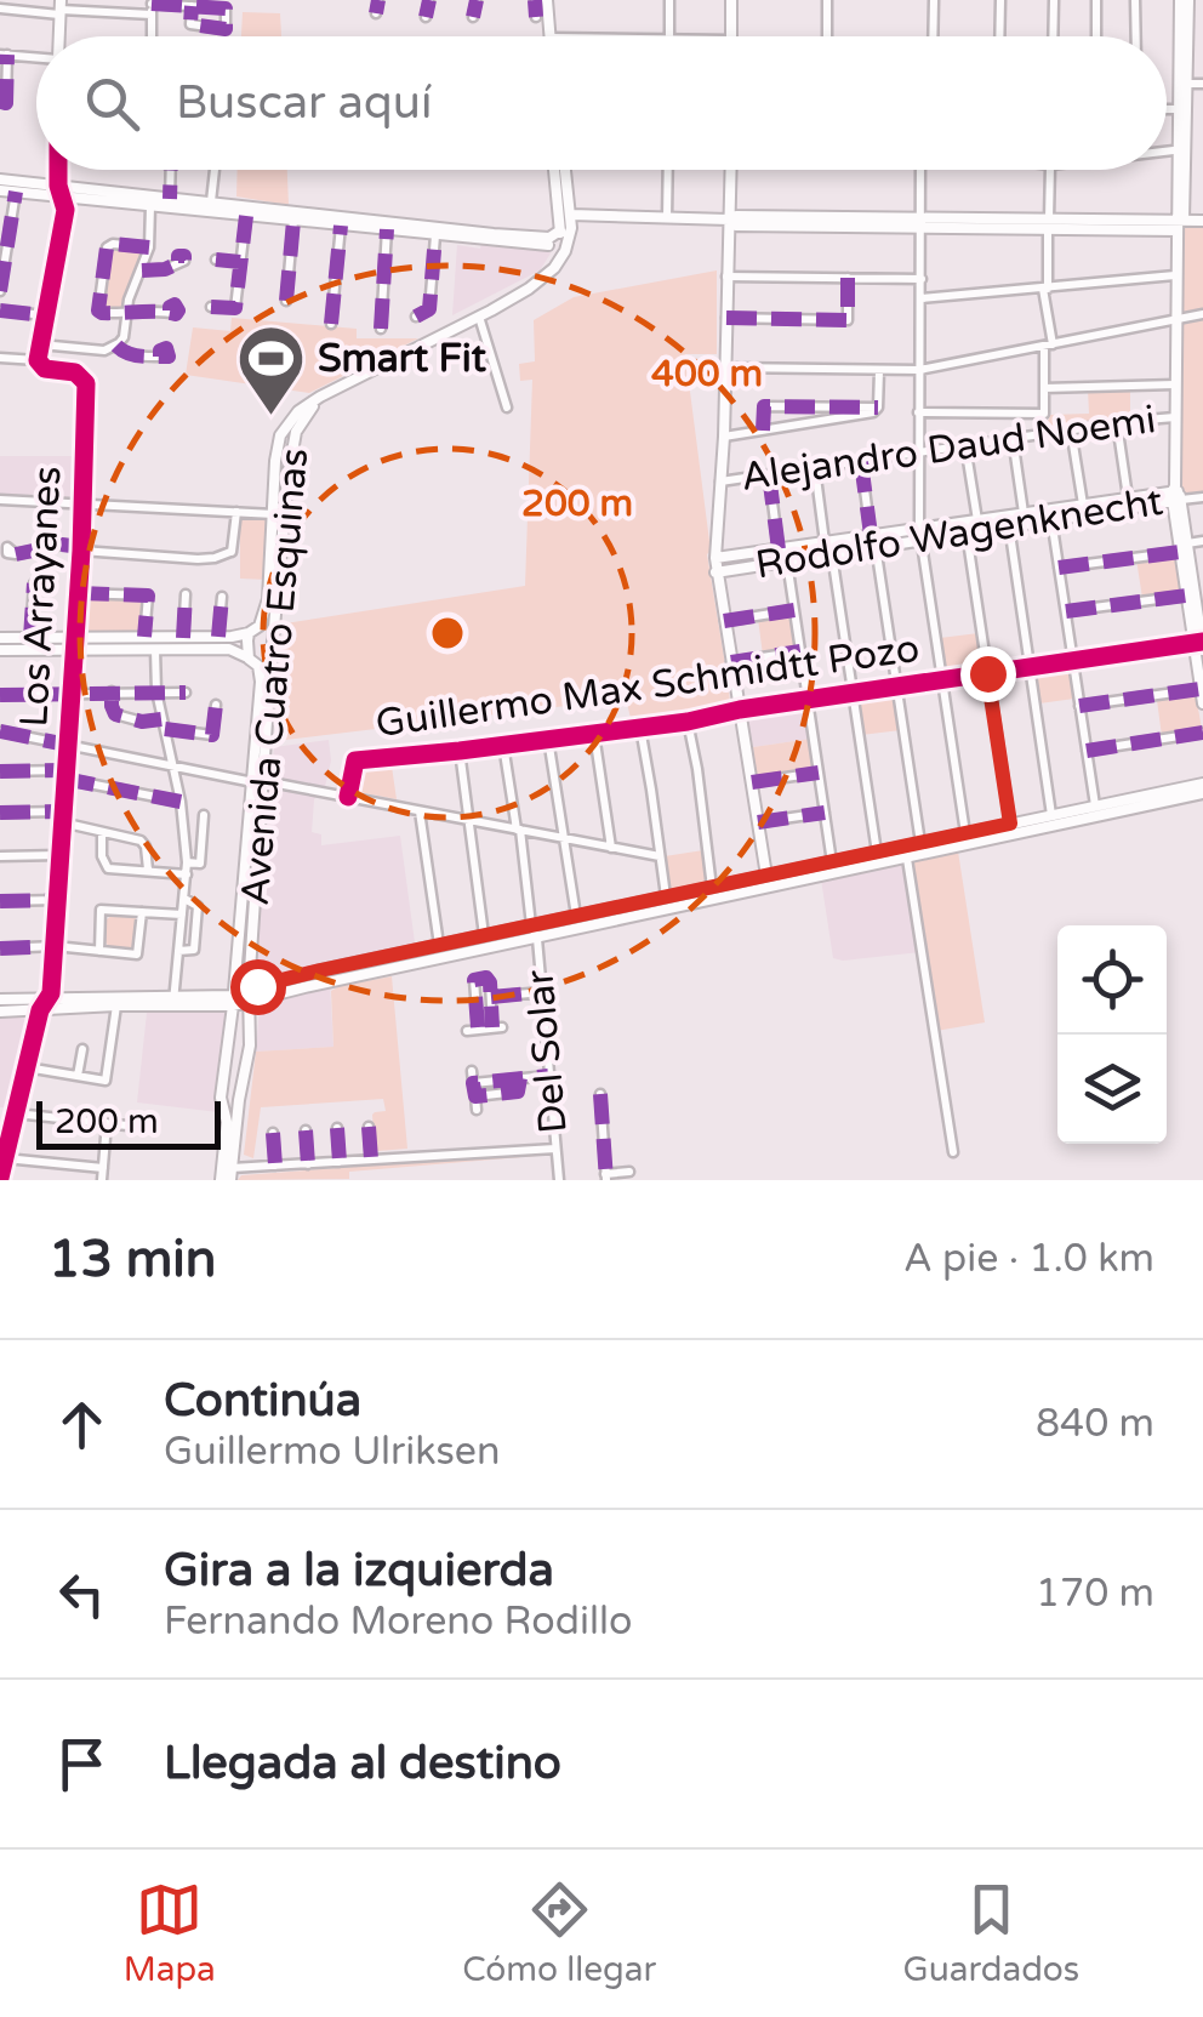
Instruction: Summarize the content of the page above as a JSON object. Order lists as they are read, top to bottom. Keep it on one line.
{"streets":{"street":["Alejandro Daud Noemi","Rodolfo Wagenknecht","Los Arrayanes","Avenida Cuatro Esquinas","Guillermo Max Schmidtt Pozo","Del Solar"]},"places":{"sports":["Smart Fit"]},"scale_bar":"200 m","page":{"search":"Buscar aquí","scale":"200 m","heading":["13 min","A pie · 1.0 km"],"list":[["Continúa","Guillermo Ulriksen","840 m"],["Gira a la izquierda","Fernando Moreno Rodillo","170 m"],"Llegada al destino"],"nav":["Mapa","Cómo llegar","Guardados"]},"rings":["400 m","200 m"]}
